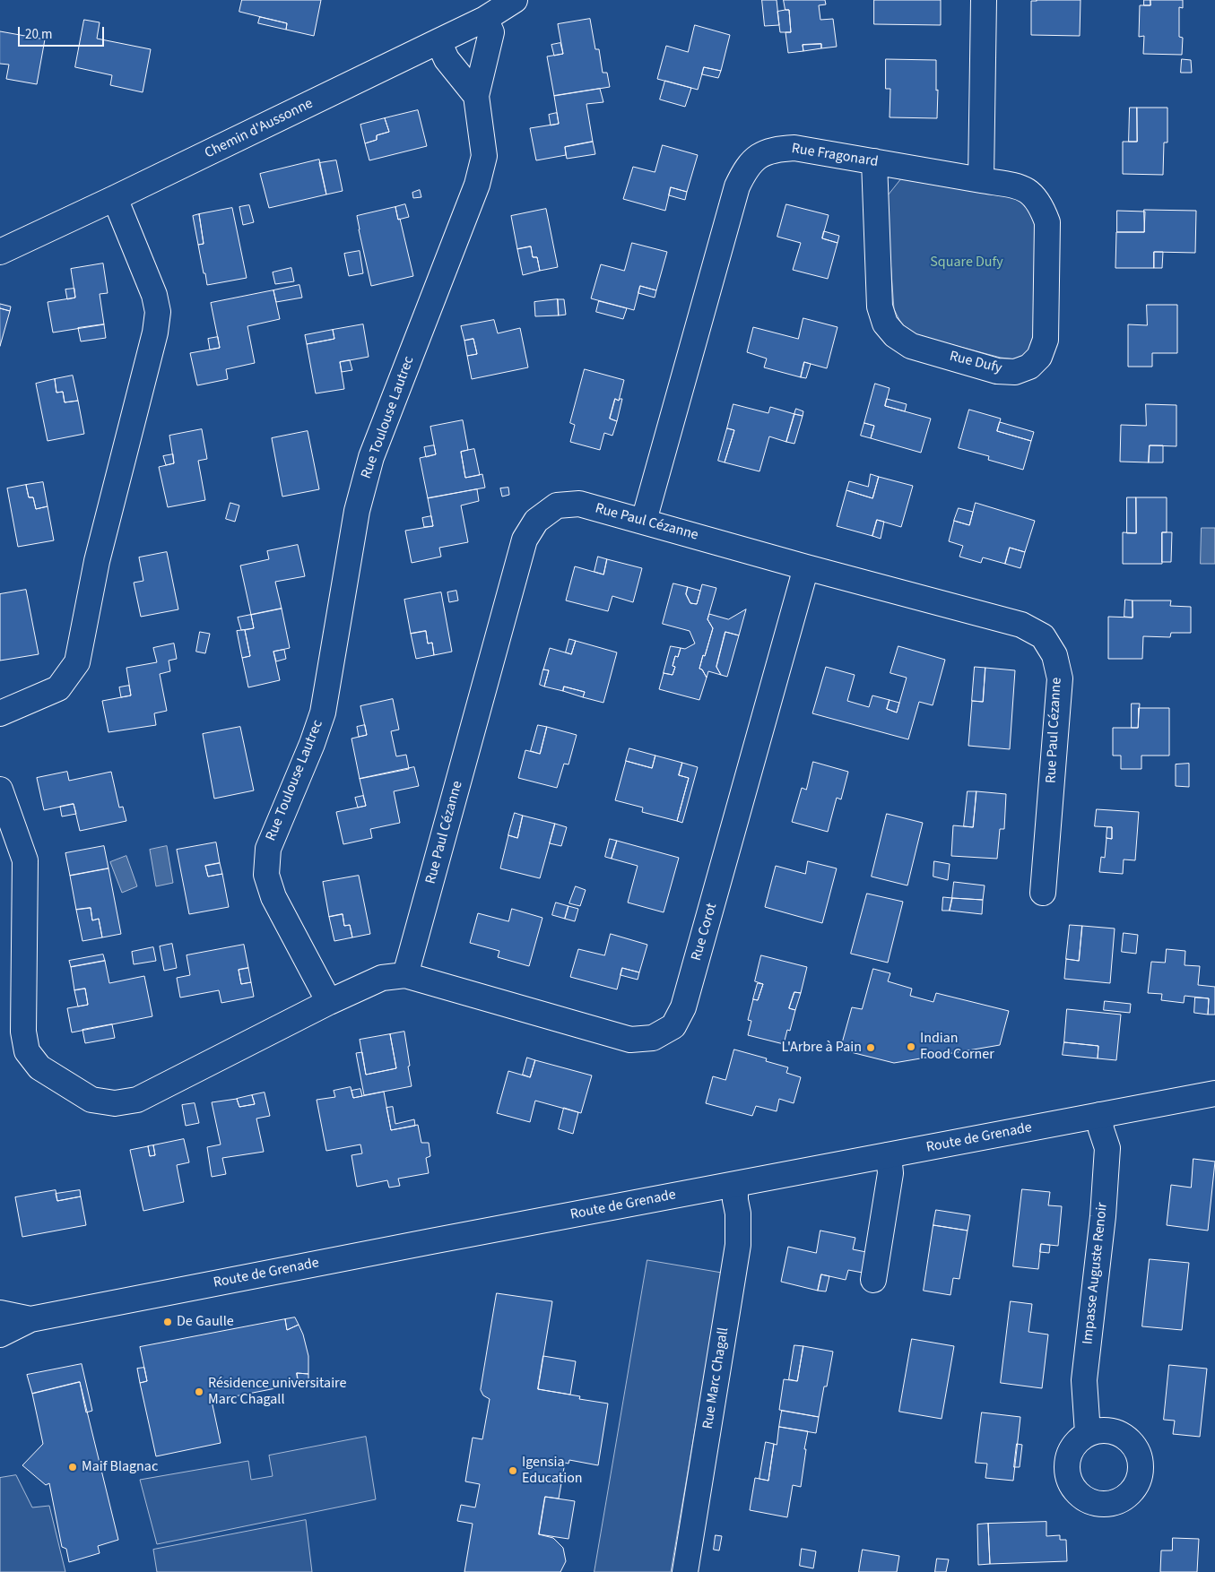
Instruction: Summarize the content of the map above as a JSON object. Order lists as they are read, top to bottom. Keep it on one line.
{"streets":{"street":["Chemin d'Aussonne","Rue Fragonard","Rue Dufy","Rue Toulouse Lautrec","Rue Paul Cézanne","Rue Corot","Route de Grenade","Impasse Auguste Renoir","Rue Marc Chagall"]},"crossings":[["Chemin d'Aussonne","Rue Toulouse Lautrec"],["Rue Fragonard","Rue Dufy"],["Rue Fragonard","Rue Paul Cézanne"],["Rue Paul Cézanne","Rue Corot"],["Route de Grenade","Impasse Auguste Renoir"],["Route de Grenade","Rue Marc Chagall"]],"parks":["Square Dufy"],"places":["Indian Food Corner","L'Arbre à Pain","De Gaulle","Résidence universitaire Marc Chagall","Maif Blagnac","Igensia Education"],"scale_bar":"20 m"}
